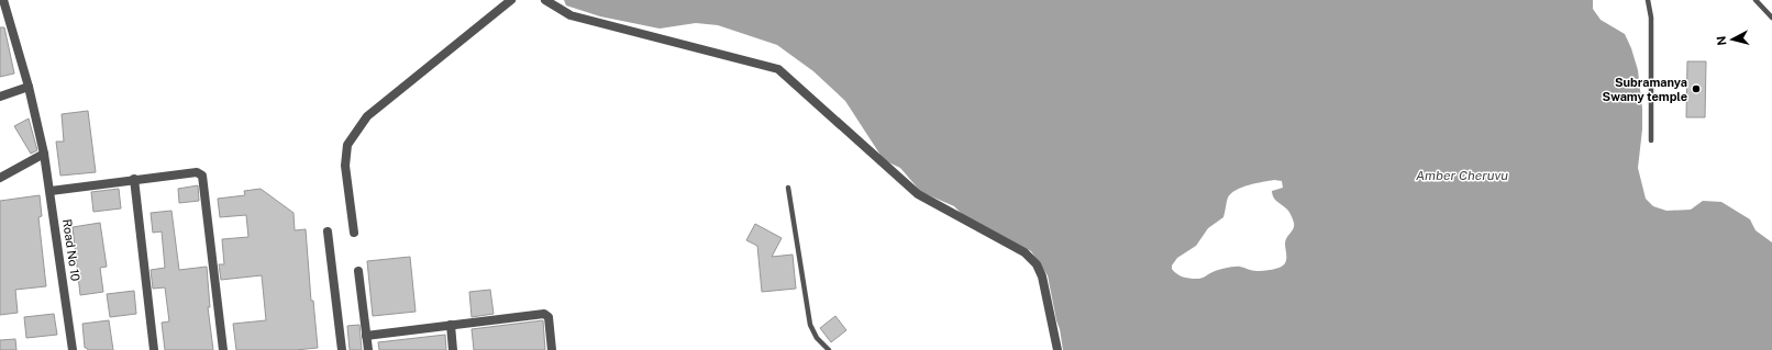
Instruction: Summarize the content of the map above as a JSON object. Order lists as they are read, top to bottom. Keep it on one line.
{"streets":{"street":["Road No 10"]},"water":["Amber Cheruvu"],"places":["Subramanya Swamy temple"],"north":"left"}
